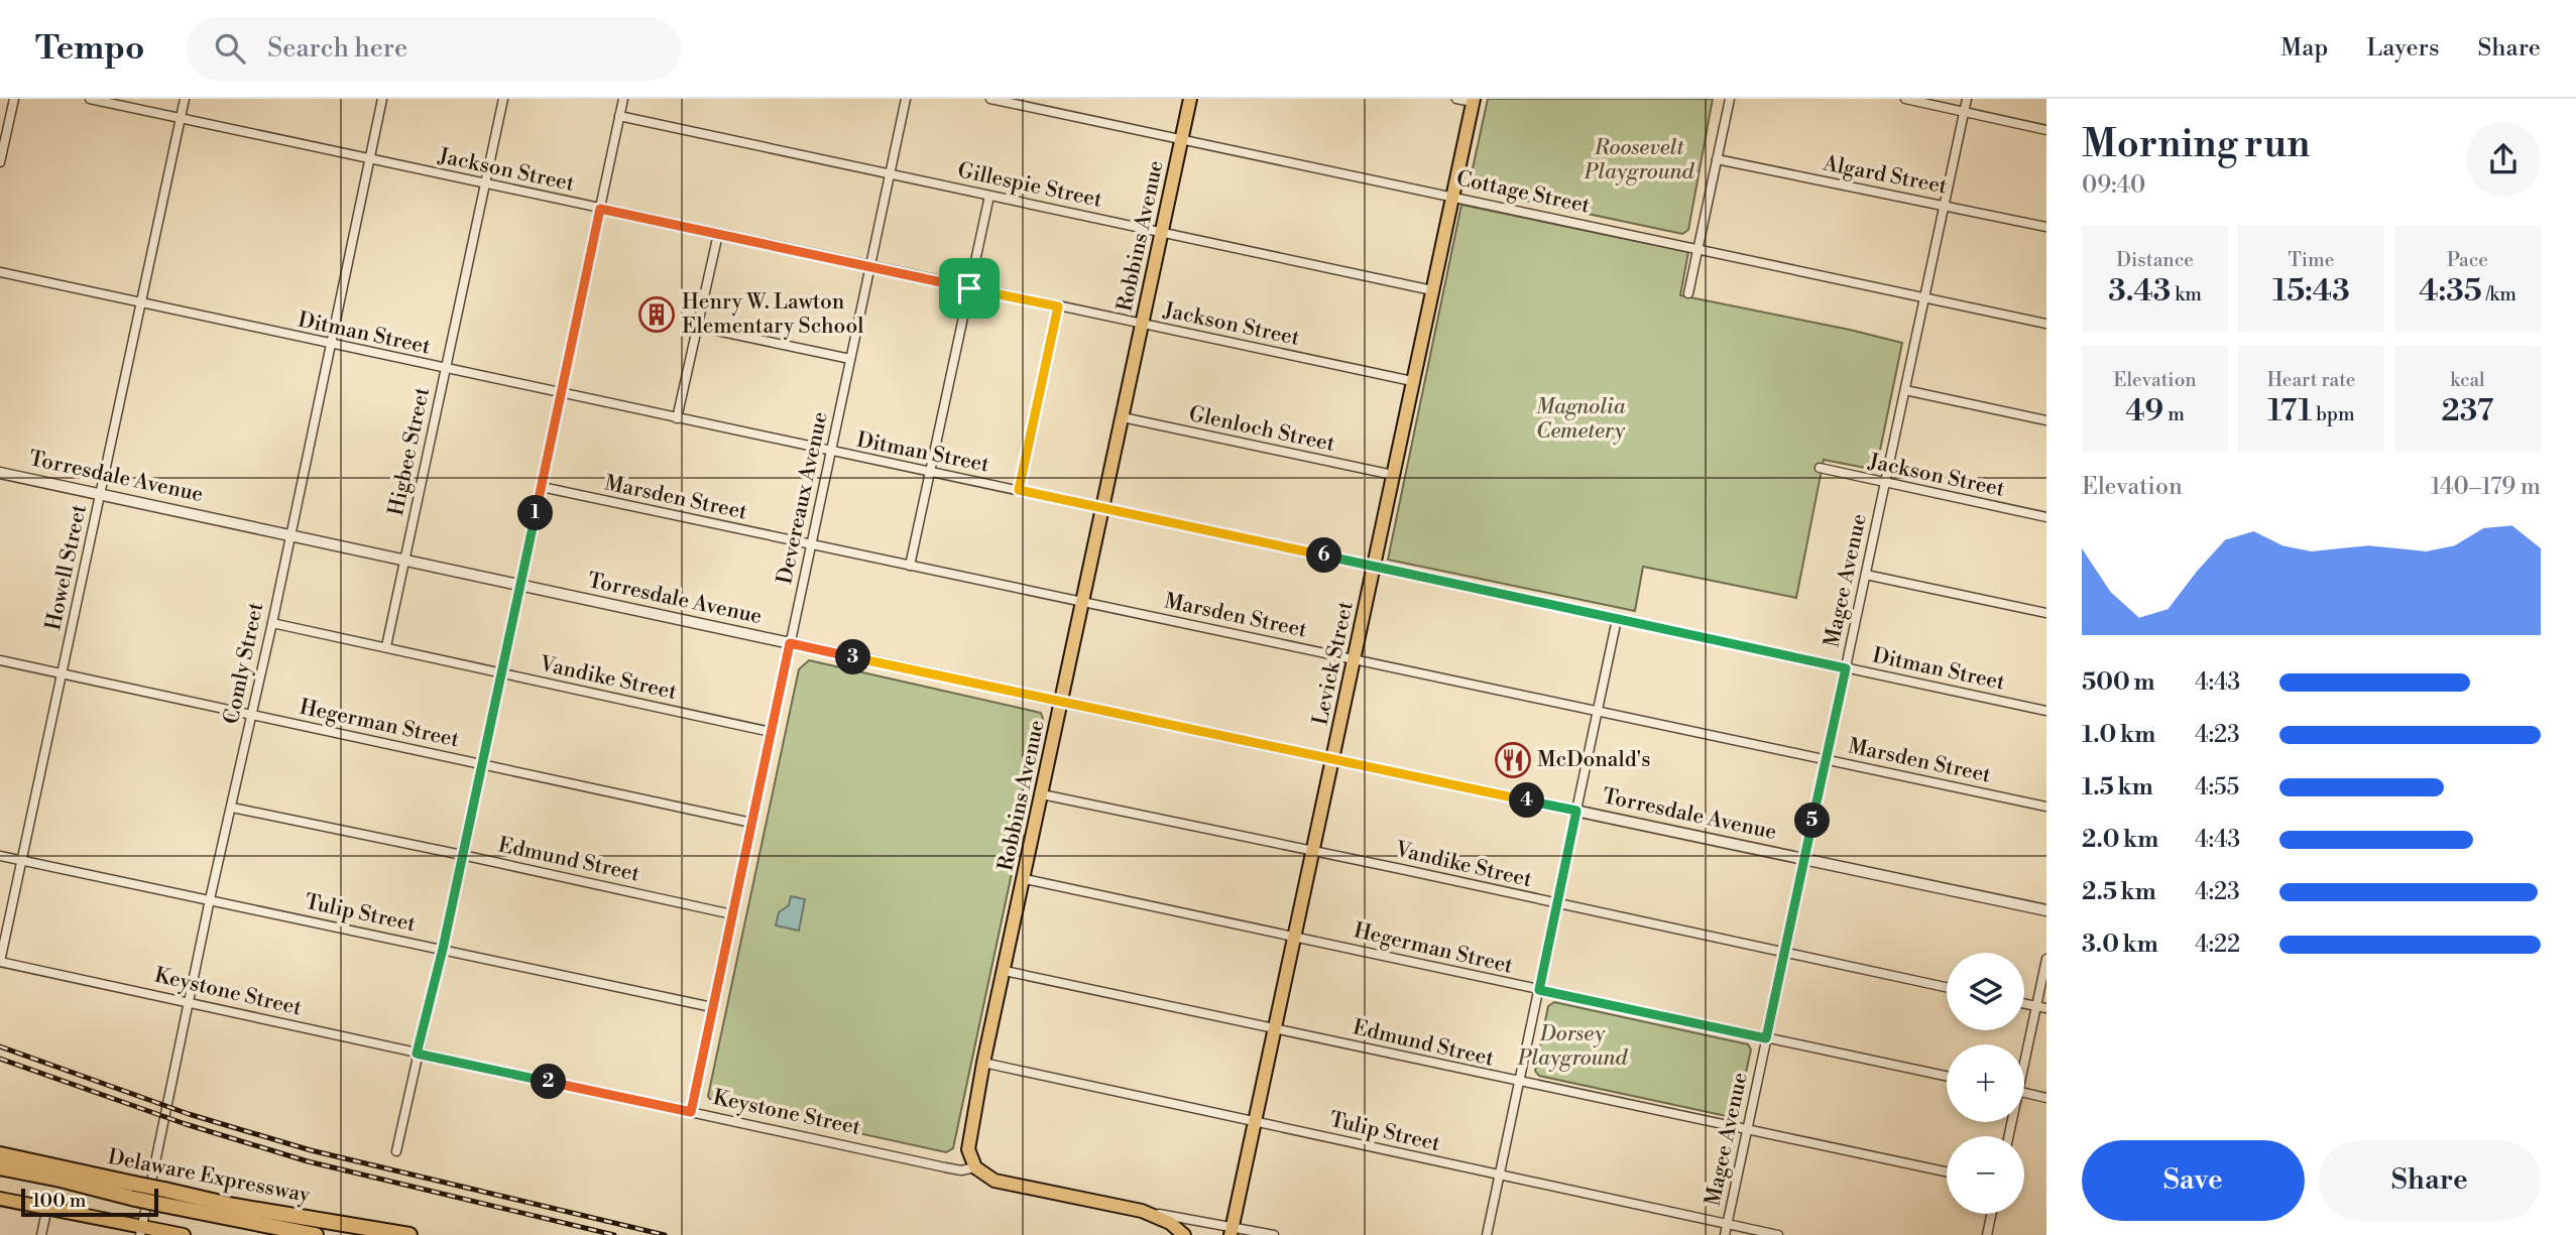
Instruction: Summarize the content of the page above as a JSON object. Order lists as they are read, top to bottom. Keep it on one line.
{"streets":{"highway":["Delaware Expressway"],"main road":["Robbins Avenue","Levick Street","Keystone Street"],"street":["Jackson Street","Algard Street","Gillespie Street","Cottage Street","Ditman Street","Glenloch Street","Higbee Street","Torresdale Avenue","Marsden Street","Devereaux Avenue","Howell Street","Magee Avenue","Comly Street","Vandike Street","Hegerman Street","Edmund Street","Tulip Street"]},"crossings":[["Jackson Street","Robbins Avenue"],["Jackson Street","Higbee Street"],["Jackson Street","Devereaux Avenue"],["Jackson Street","Howell Street"],["Jackson Street","Magee Avenue"],["Jackson Street","Comly Street"],["Jackson Street","Levick Street"],["Algard Street","Magee Avenue"],["Gillespie Street","Robbins Avenue"],["Gillespie Street","Devereaux Avenue"],["Gillespie Street","Levick Street"],["Cottage Street","Robbins Avenue"],["Cottage Street","Magee Avenue"],["Cottage Street","Levick Street"],["Robbins Avenue","Ditman Street"],["Robbins Avenue","Glenloch Street"],["Robbins Avenue","Torresdale Avenue"],["Robbins Avenue","Marsden Street"],["Robbins Avenue","Vandike Street"],["Robbins Avenue","Hegerman Street"],["Robbins Avenue","Edmund Street"],["Robbins Avenue","Tulip Street"],["Robbins Avenue","Keystone Street"],["Ditman Street","Higbee Street"],["Ditman Street","Devereaux Avenue"],["Ditman Street","Howell Street"],["Ditman Street","Magee Avenue"],["Ditman Street","Comly Street"],["Ditman Street","Levick Street"],["Glenloch Street","Levick Street"],["Higbee Street","Torresdale Avenue"],["Higbee Street","Vandike Street"],["Torresdale Avenue","Devereaux Avenue"],["Torresdale Avenue","Howell Street"],["Torresdale Avenue","Magee Avenue"],["Torresdale Avenue","Comly Street"],["Torresdale Avenue","Levick Street"],["Marsden Street","Devereaux Avenue"],["Marsden Street","Magee Avenue"],["Marsden Street","Levick Street"],["Devereaux Avenue","Vandike Street"],["Devereaux Avenue","Hegerman Street"],["Devereaux Avenue","Edmund Street"],["Devereaux Avenue","Tulip Street"],["Devereaux Avenue","Keystone Street"],["Howell Street","Hegerman Street"],["Howell Street","Tulip Street"],["Howell Street","Keystone Street"],["Magee Avenue","Vandike Street"],["Magee Avenue","Hegerman Street"],["Magee Avenue","Edmund Street"],["Magee Avenue","Tulip Street"],["Comly Street","Vandike Street"],["Comly Street","Hegerman Street"],["Comly Street","Edmund Street"],["Comly Street","Tulip Street"],["Comly Street","Keystone Street"],["Levick Street","Vandike Street"],["Levick Street","Hegerman Street"],["Levick Street","Edmund Street"],["Levick Street","Tulip Street"],["Levick Street","Keystone Street"]],"parks":["Roosevelt Playground","Magnolia Cemetery","Dorsey Playground"],"places":{"building":["Henry W. Lawton Elementary School"],"restaurant":["McDonald's"]},"scale_bar":"100 m","page":{"header":"Tempo","search":"Search here","nav":["Map","Layers","Share"],"heading":["Morning run","09:40"],"stats":[["Distance","3.43 km"],["Time","15:43"],["Pace","4:35 /km"],["Elevation","49 m"],["Heart rate","171 bpm"],["kcal","237"]],"chart":["Elevation","140–179 m"],"pins":["1","6","3","4","5","2"],"list":[{"name":"500 m","note":"4:43"},{"name":"1.0 km","note":"4:23"},{"name":"1.5 km","note":"4:55"},{"name":"2.0 km","note":"4:43"},{"name":"2.5 km","note":"4:23"},{"name":"3.0 km","note":"4:22"}],"map_buttons":["+","−"],"buttons":["Save","Share"],"scale":"100 m"}}
